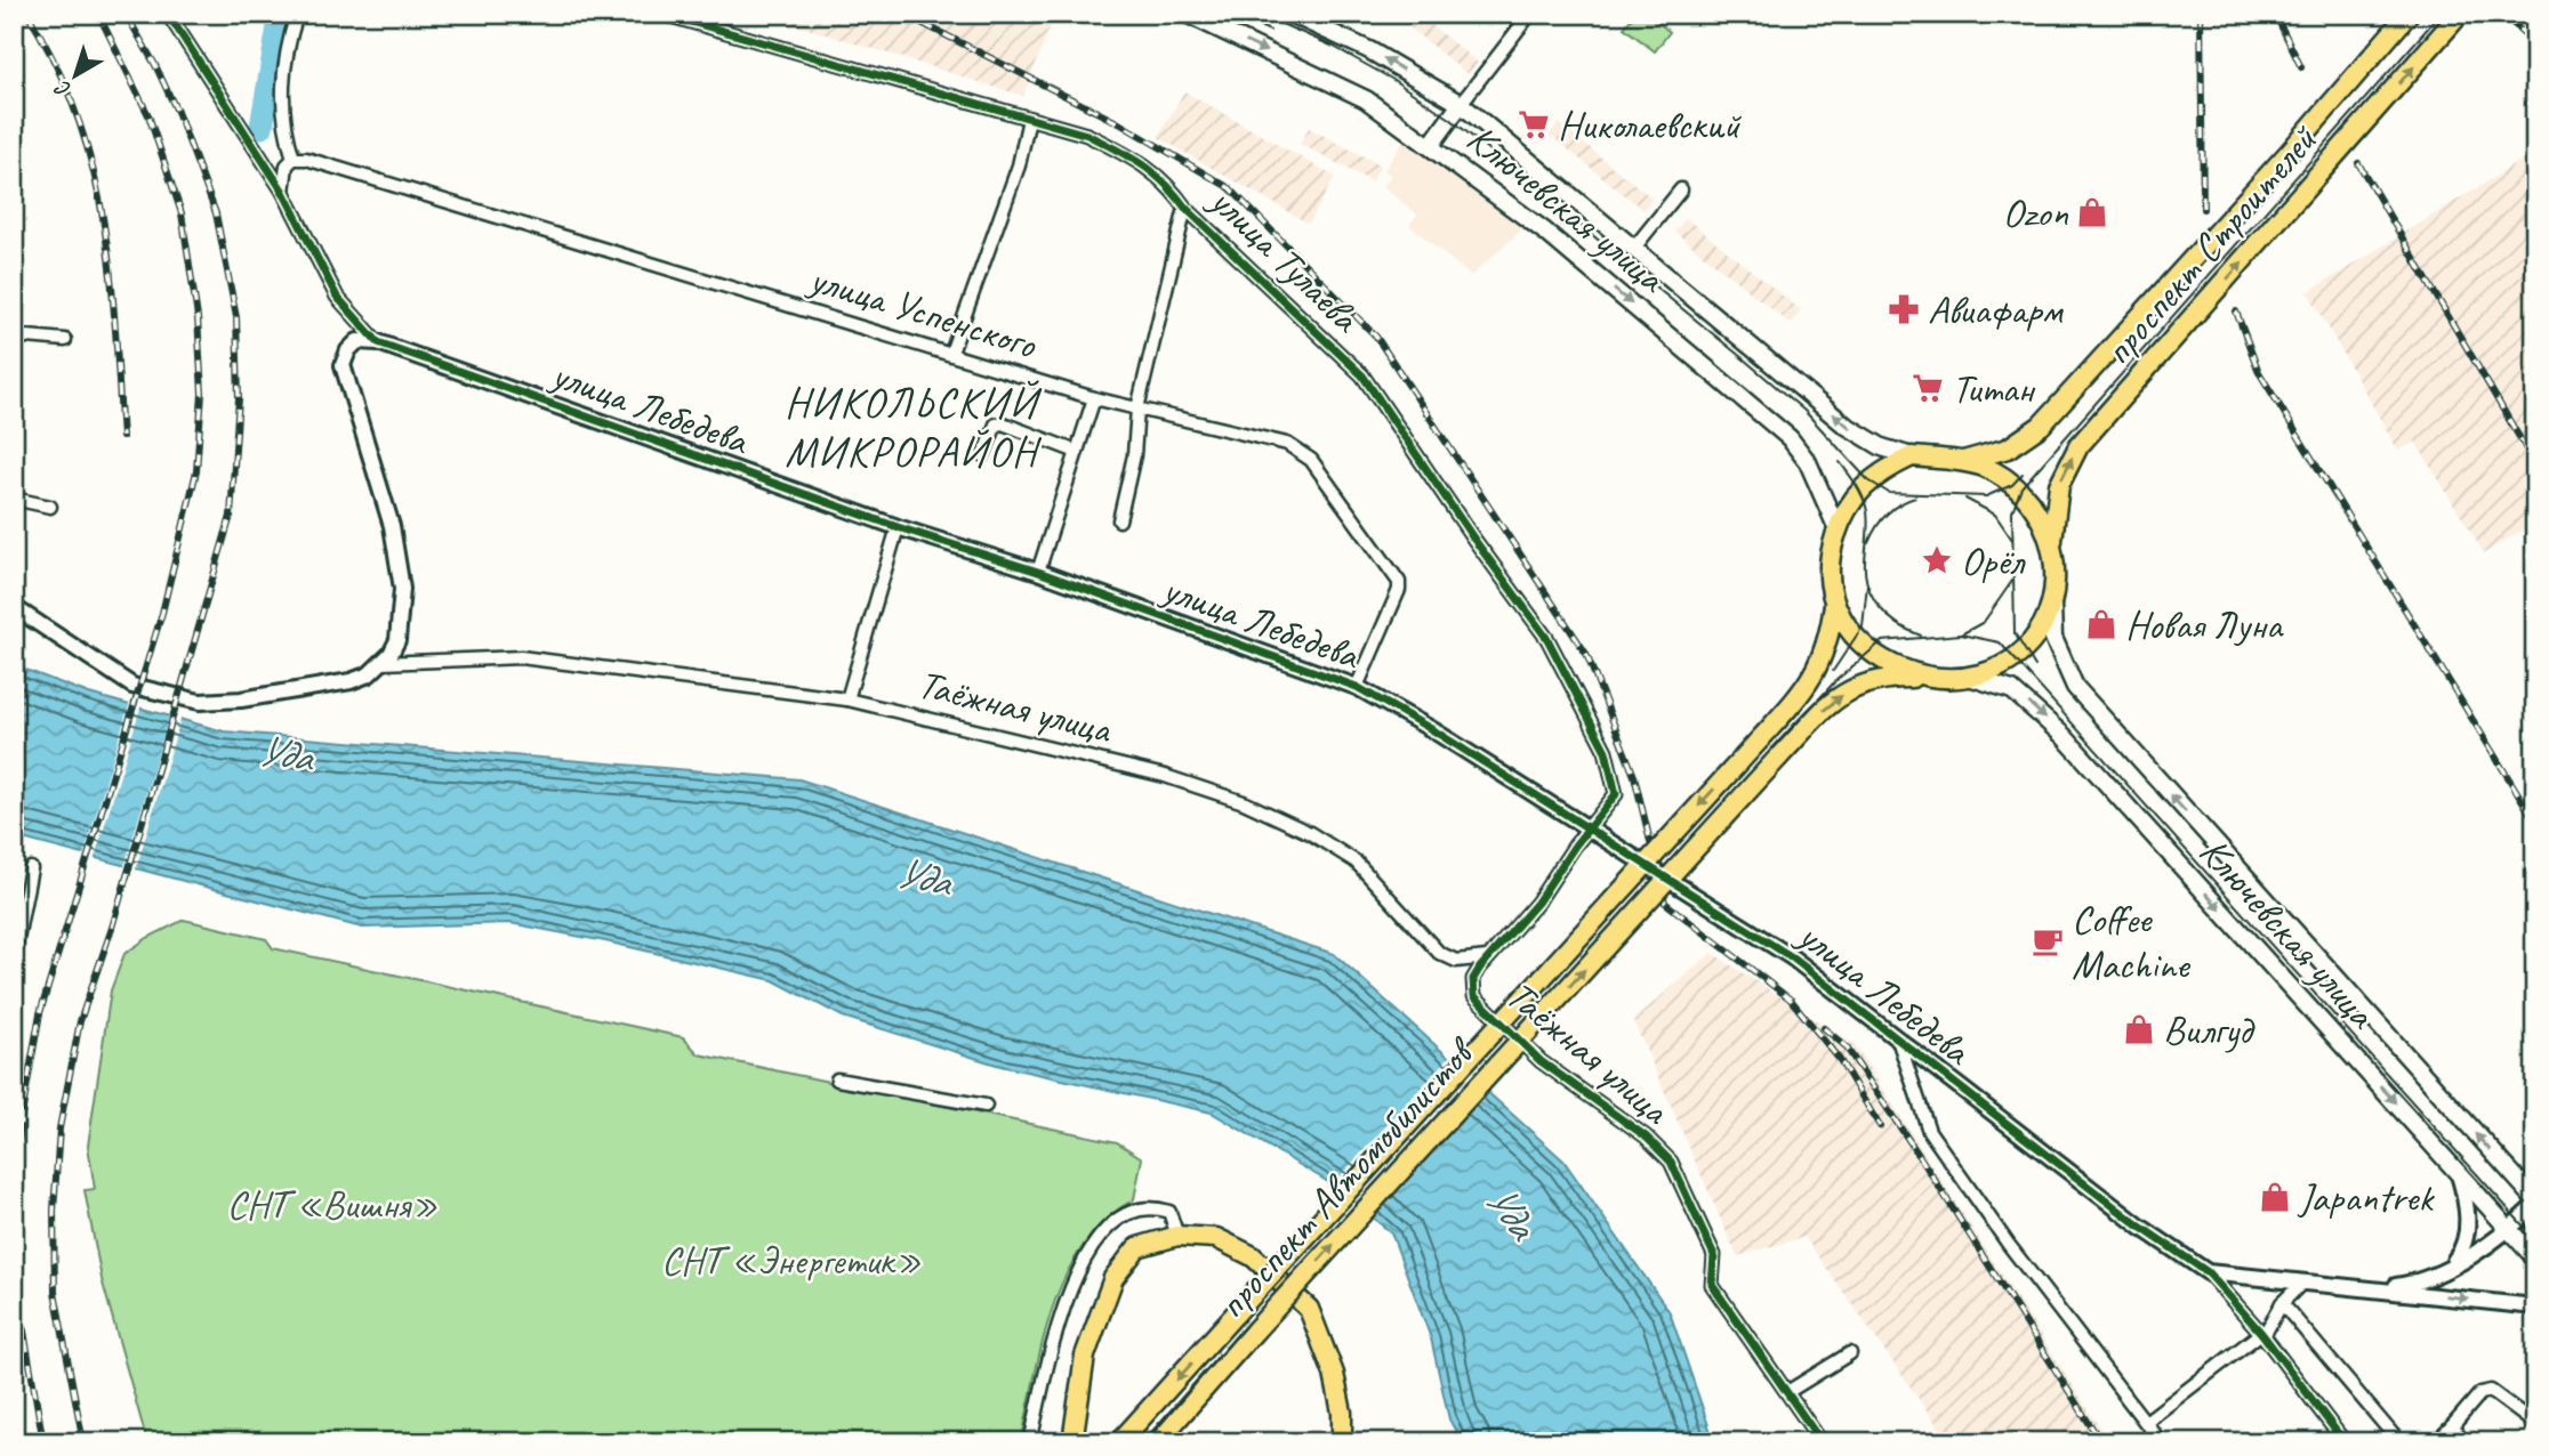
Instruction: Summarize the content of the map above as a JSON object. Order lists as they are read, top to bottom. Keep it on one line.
{"streets":{"main road":["Ключевская улица","проспект Строителей","проспект Автомобилистов"],"street":["улица Тулаева","улица Успенского","улица Лебедева","Таёжная улица"]},"crossings":[["Ключевская улица","проспект Строителей"],["Ключевская улица","проспект Автомобилистов"],["проспект Строителей","проспект Автомобилистов"],["улица Тулаева","улица Лебедева"],["улица Тулаева","Таёжная улица"],["улица Успенского","улица Лебедева"]],"districts":["НИКОЛЬСКИЙ МИКРОРАЙОН"],"water":["Уда"],"parks":["СНТ «Вишня»","СНТ «Энергетик»"],"places":{"supermarket":["Николаевский","Титан"],"shop":["Ozon","Новая Луна","Вилгуд","Japantrek"],"pharmacy":["Авиафарм"],"place":["Орёл"],"cafe":["Coffee Machine"]},"north":"bottom left"}
